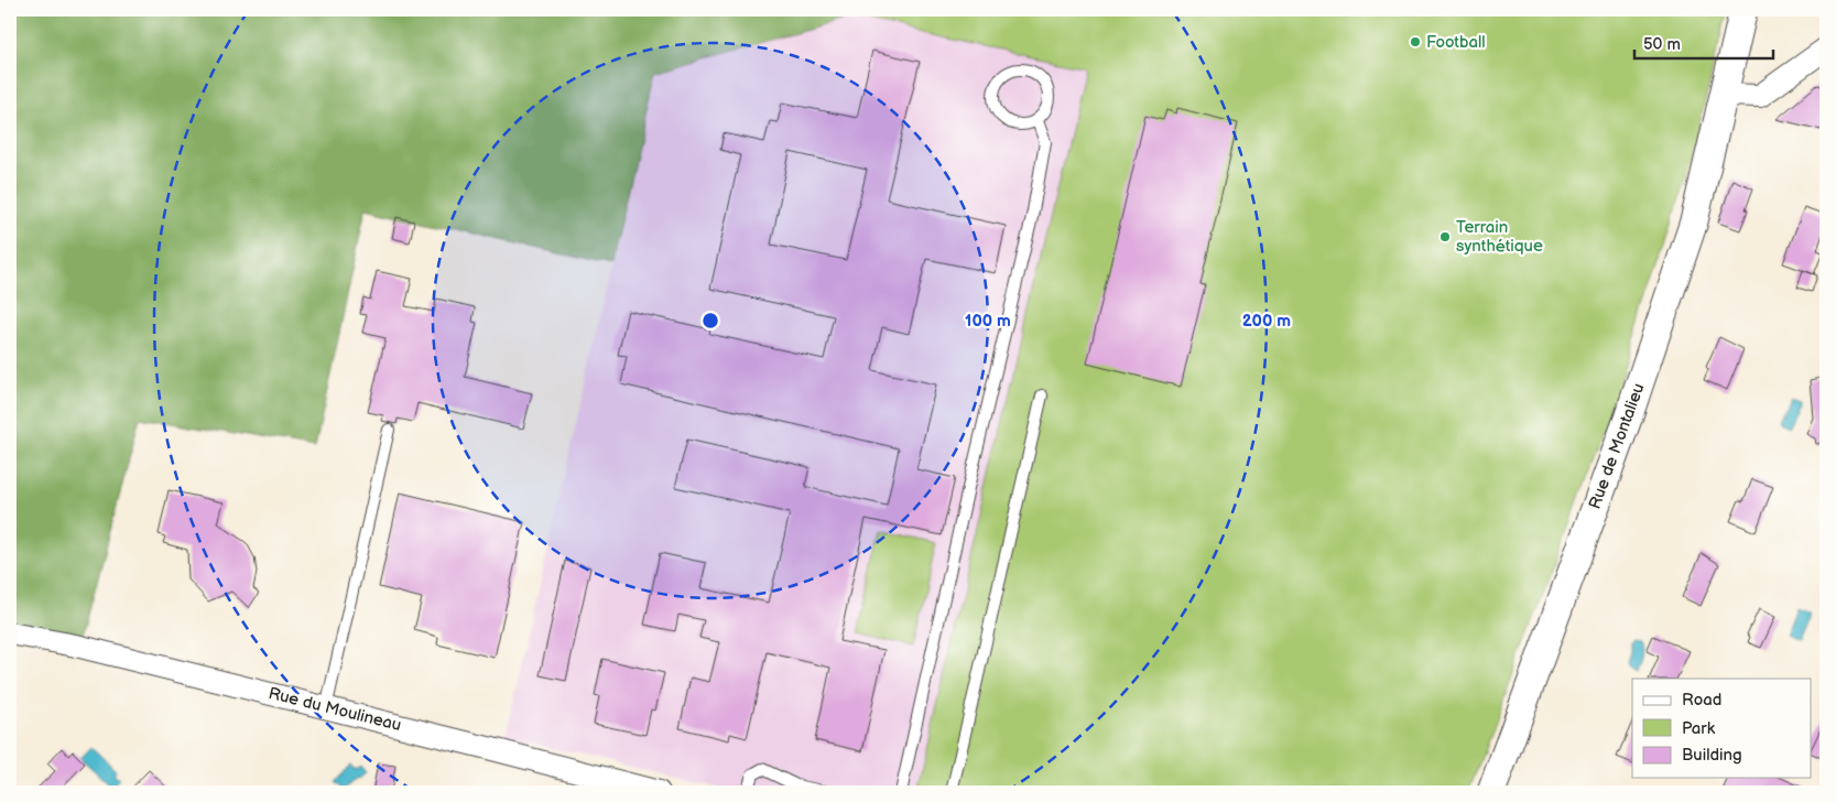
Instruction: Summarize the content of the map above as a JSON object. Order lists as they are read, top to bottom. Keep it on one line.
{"streets":{"street":["Rue de Montalieu","Rue du Moulineau"]},"places":["Football","Terrain synthétique"],"legend":["Road","Park","Building"],"scale_bar":"50 m","rings":["100 m","200 m"]}
